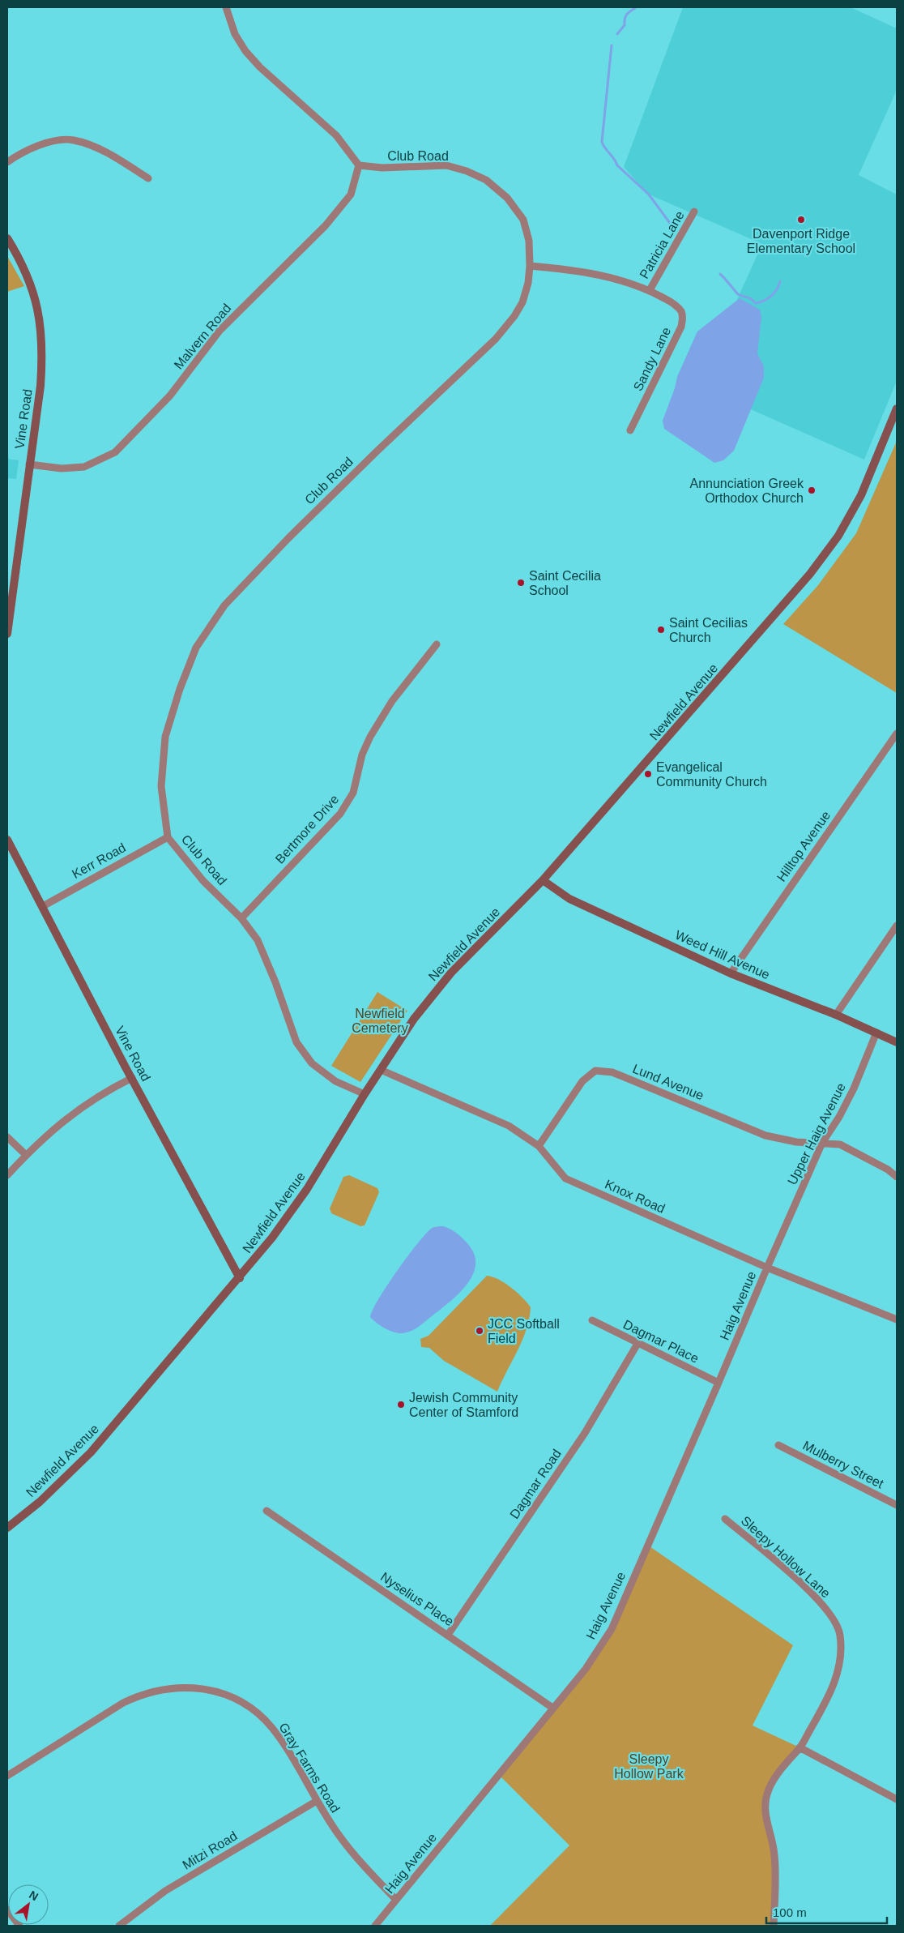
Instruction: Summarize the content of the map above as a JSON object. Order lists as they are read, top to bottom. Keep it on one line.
{"streets":{"main road":["Vine Road","Newfield Avenue","Weed Hill Avenue"],"street":["Club Road","Patricia Lane","Malvern Road","Sandy Lane","Bertmore Drive","Hilltop Avenue","Kerr Road","Lund Avenue","Upper Haig Avenue","Knox Road","Haig Avenue","Dagmar Place","Mulberry Street","Dagmar Road","Sleepy Hollow Lane","Nyselius Place","Gray Farms Road","Mitzi Road"]},"crossings":[["Club Road","Malvern Road"],["Club Road","Sandy Lane"],["Club Road","Newfield Avenue"],["Club Road","Bertmore Drive"],["Club Road","Kerr Road"],["Patricia Lane","Sandy Lane"],["Malvern Road","Vine Road"],["Vine Road","Newfield Avenue"],["Vine Road","Kerr Road"],["Newfield Avenue","Weed Hill Avenue"],["Newfield Avenue","Knox Road"],["Hilltop Avenue","Weed Hill Avenue"],["Weed Hill Avenue","Upper Haig Avenue"],["Lund Avenue","Upper Haig Avenue"],["Lund Avenue","Knox Road"],["Upper Haig Avenue","Knox Road"],["Upper Haig Avenue","Haig Avenue"],["Knox Road","Haig Avenue"],["Haig Avenue","Dagmar Place"],["Haig Avenue","Nyselius Place"],["Haig Avenue","Gray Farms Road"],["Dagmar Place","Dagmar Road"],["Dagmar Road","Nyselius Place"],["Gray Farms Road","Mitzi Road"]],"parks":["Newfield Cemetery","Sleepy Hollow Park"],"places":["Davenport Ridge Elementary School","Annunciation Greek Orthodox Church","Saint Cecilia School","Saint Cecilias Church","Evangelical Community Church","JCC Softball Field","Jewish Community Center of Stamford"],"scale_bar":"100 m","north":"top right"}
